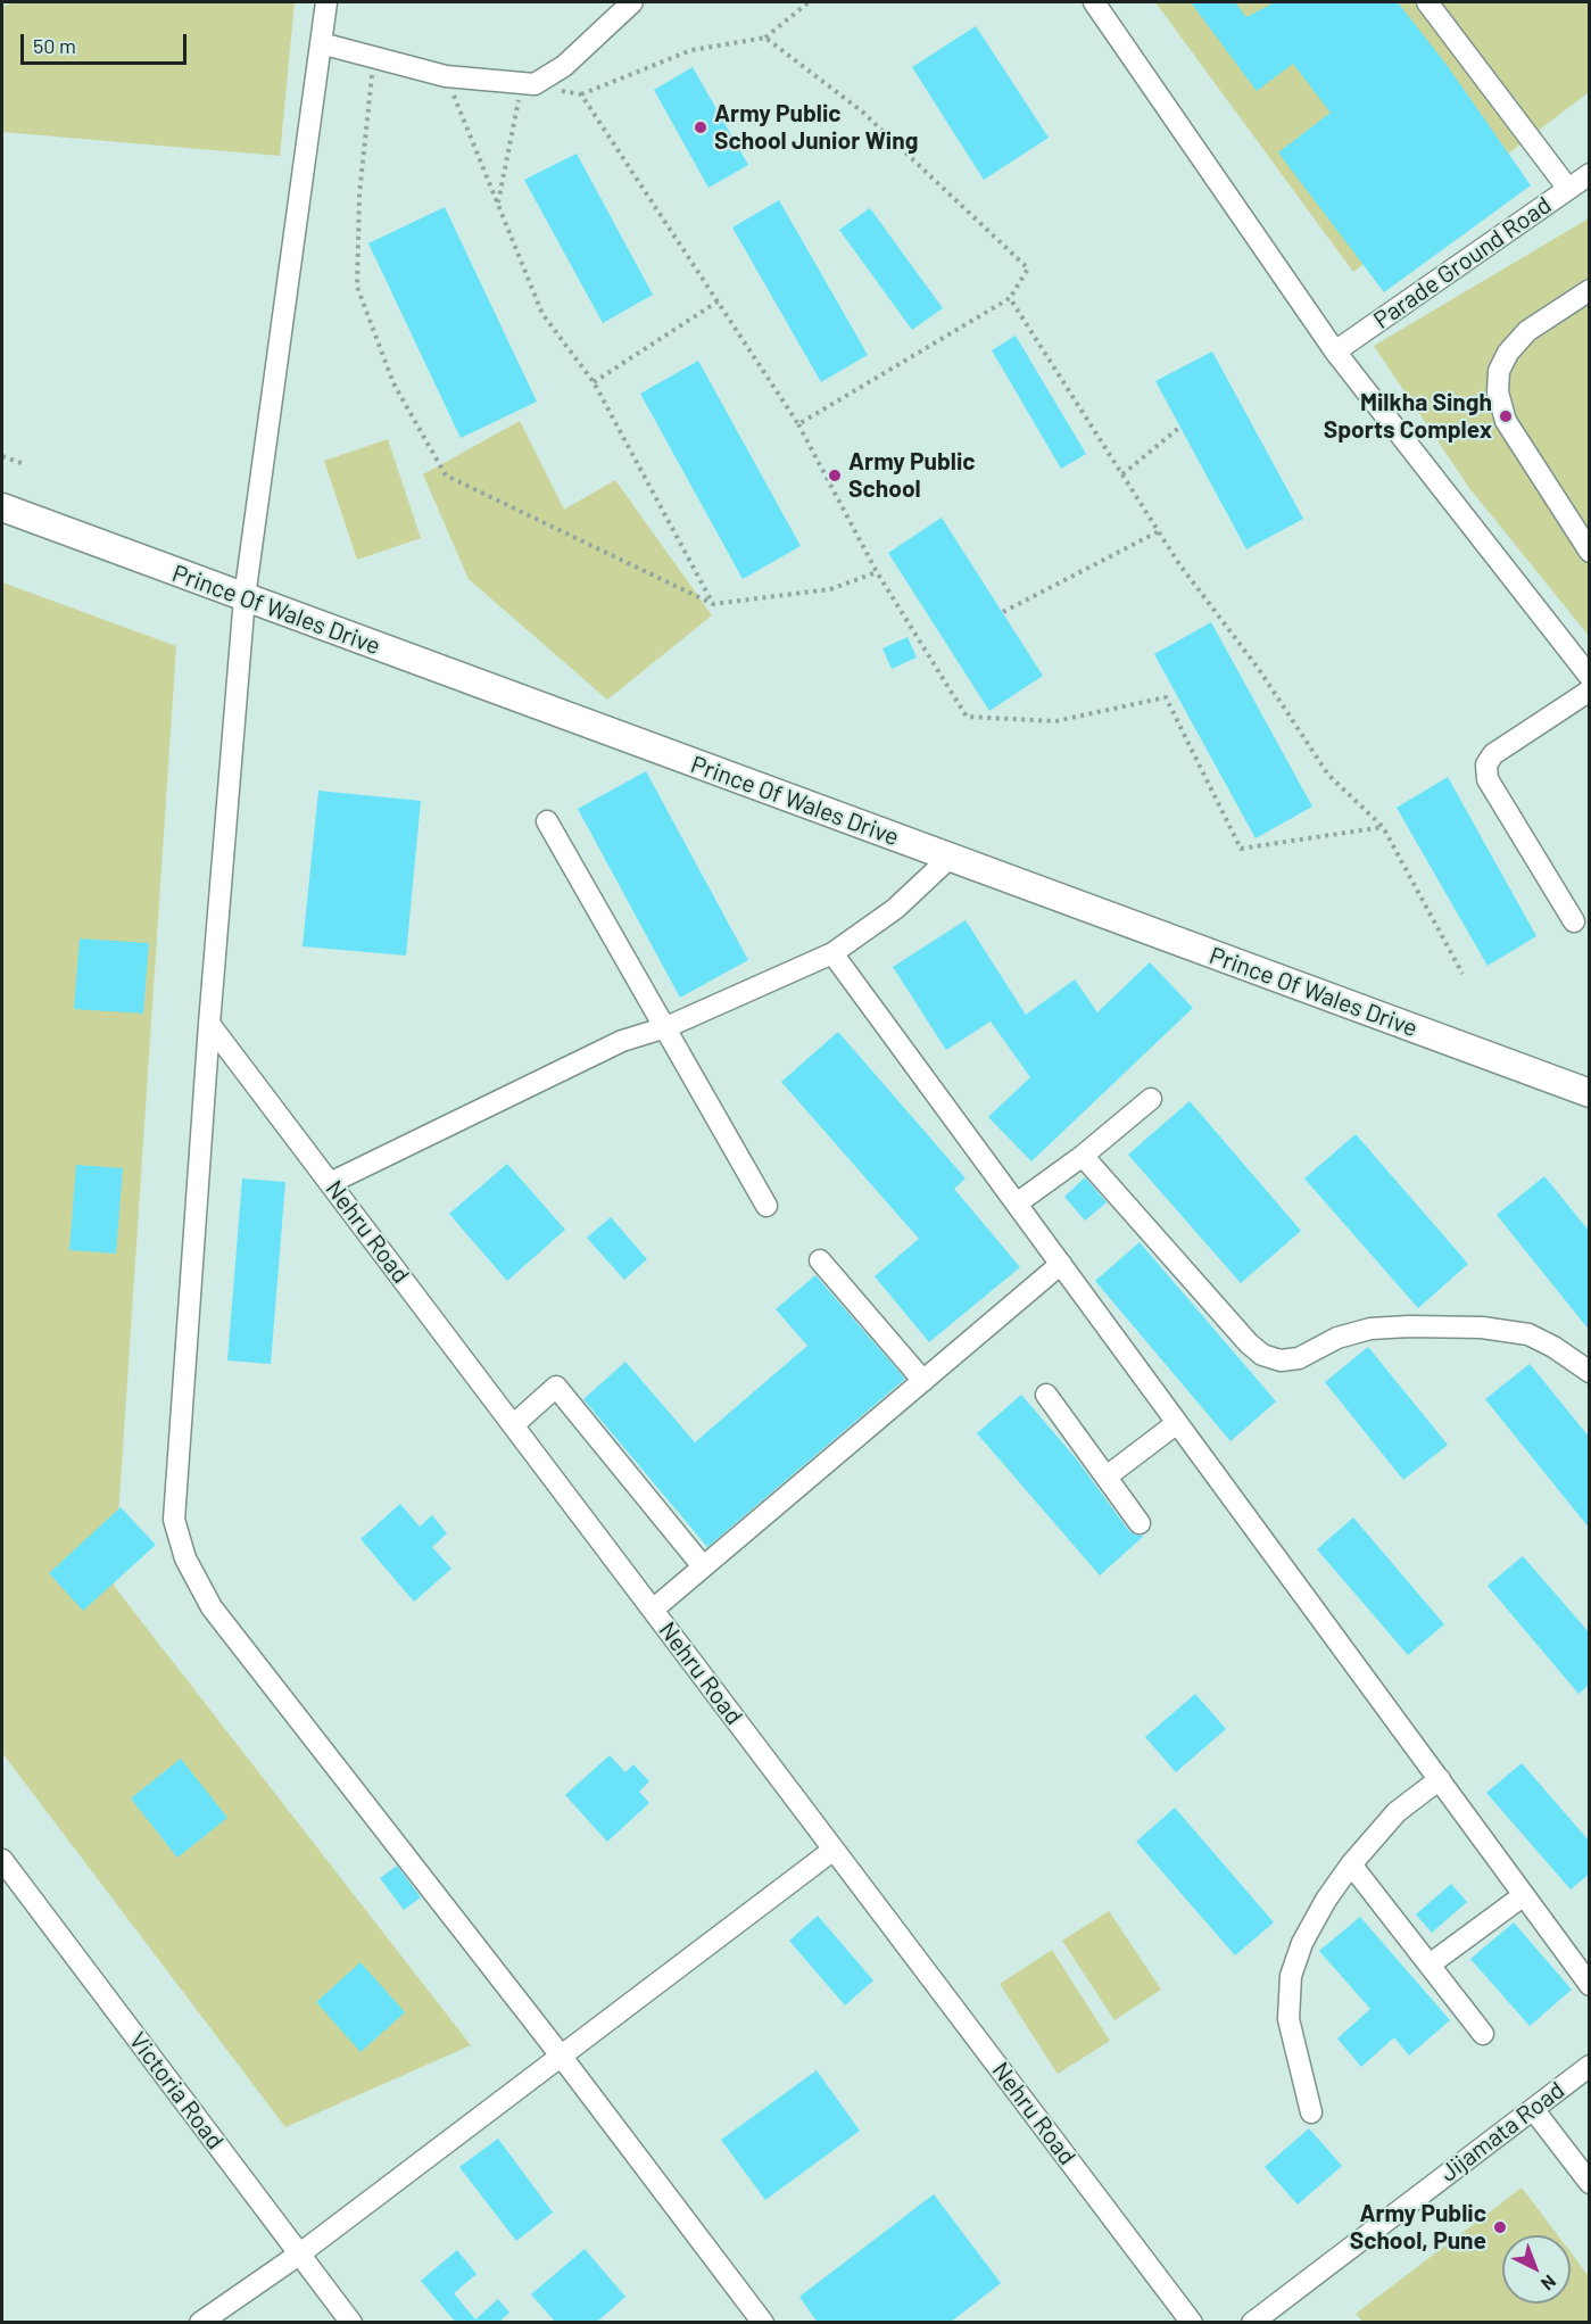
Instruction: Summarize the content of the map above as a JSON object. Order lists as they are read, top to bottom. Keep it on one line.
{"streets":{"main road":["Prince Of Wales Drive"],"street":["Parade Ground Road","Nehru Road","Victoria Road","Jijamata Road"]},"places":["Army Public School Junior Wing","Milkha Singh Sports Complex","Army Public School","Army Public School, Pune"],"scale_bar":"50 m","north":"bottom right"}
